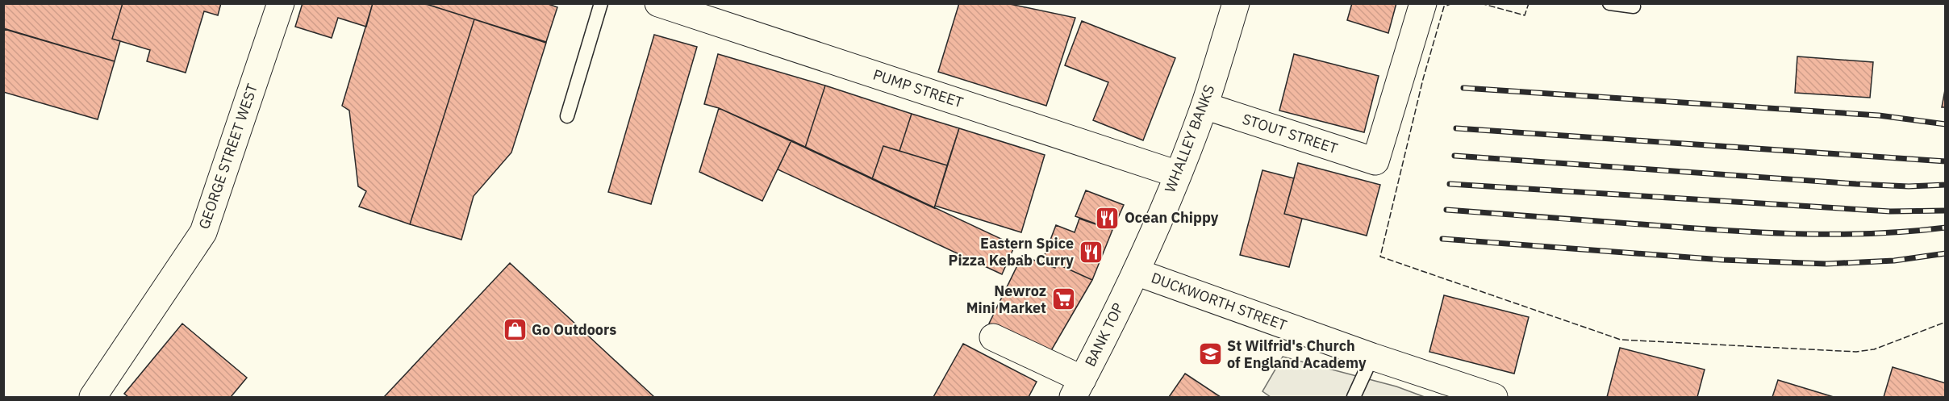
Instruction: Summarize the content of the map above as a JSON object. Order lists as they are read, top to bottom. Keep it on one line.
{"streets":{"street":["PUMP STREET","STOUT STREET","WHALLEY BANKS","GEORGE STREET WEST","DUCKWORTH STREET","BANK TOP"]},"crossings":[["PUMP STREET","WHALLEY BANKS"],["STOUT STREET","WHALLEY BANKS"],["WHALLEY BANKS","DUCKWORTH STREET"],["WHALLEY BANKS","BANK TOP"],["DUCKWORTH STREET","BANK TOP"]],"places":{"restaurant":["Ocean Chippy","Eastern Spice Pizza Kebab Curry"],"supermarket":["Newroz Mini Market"],"shop":["Go Outdoors"],"school or university":["St Wilfrid's Church of England Academy"]}}
